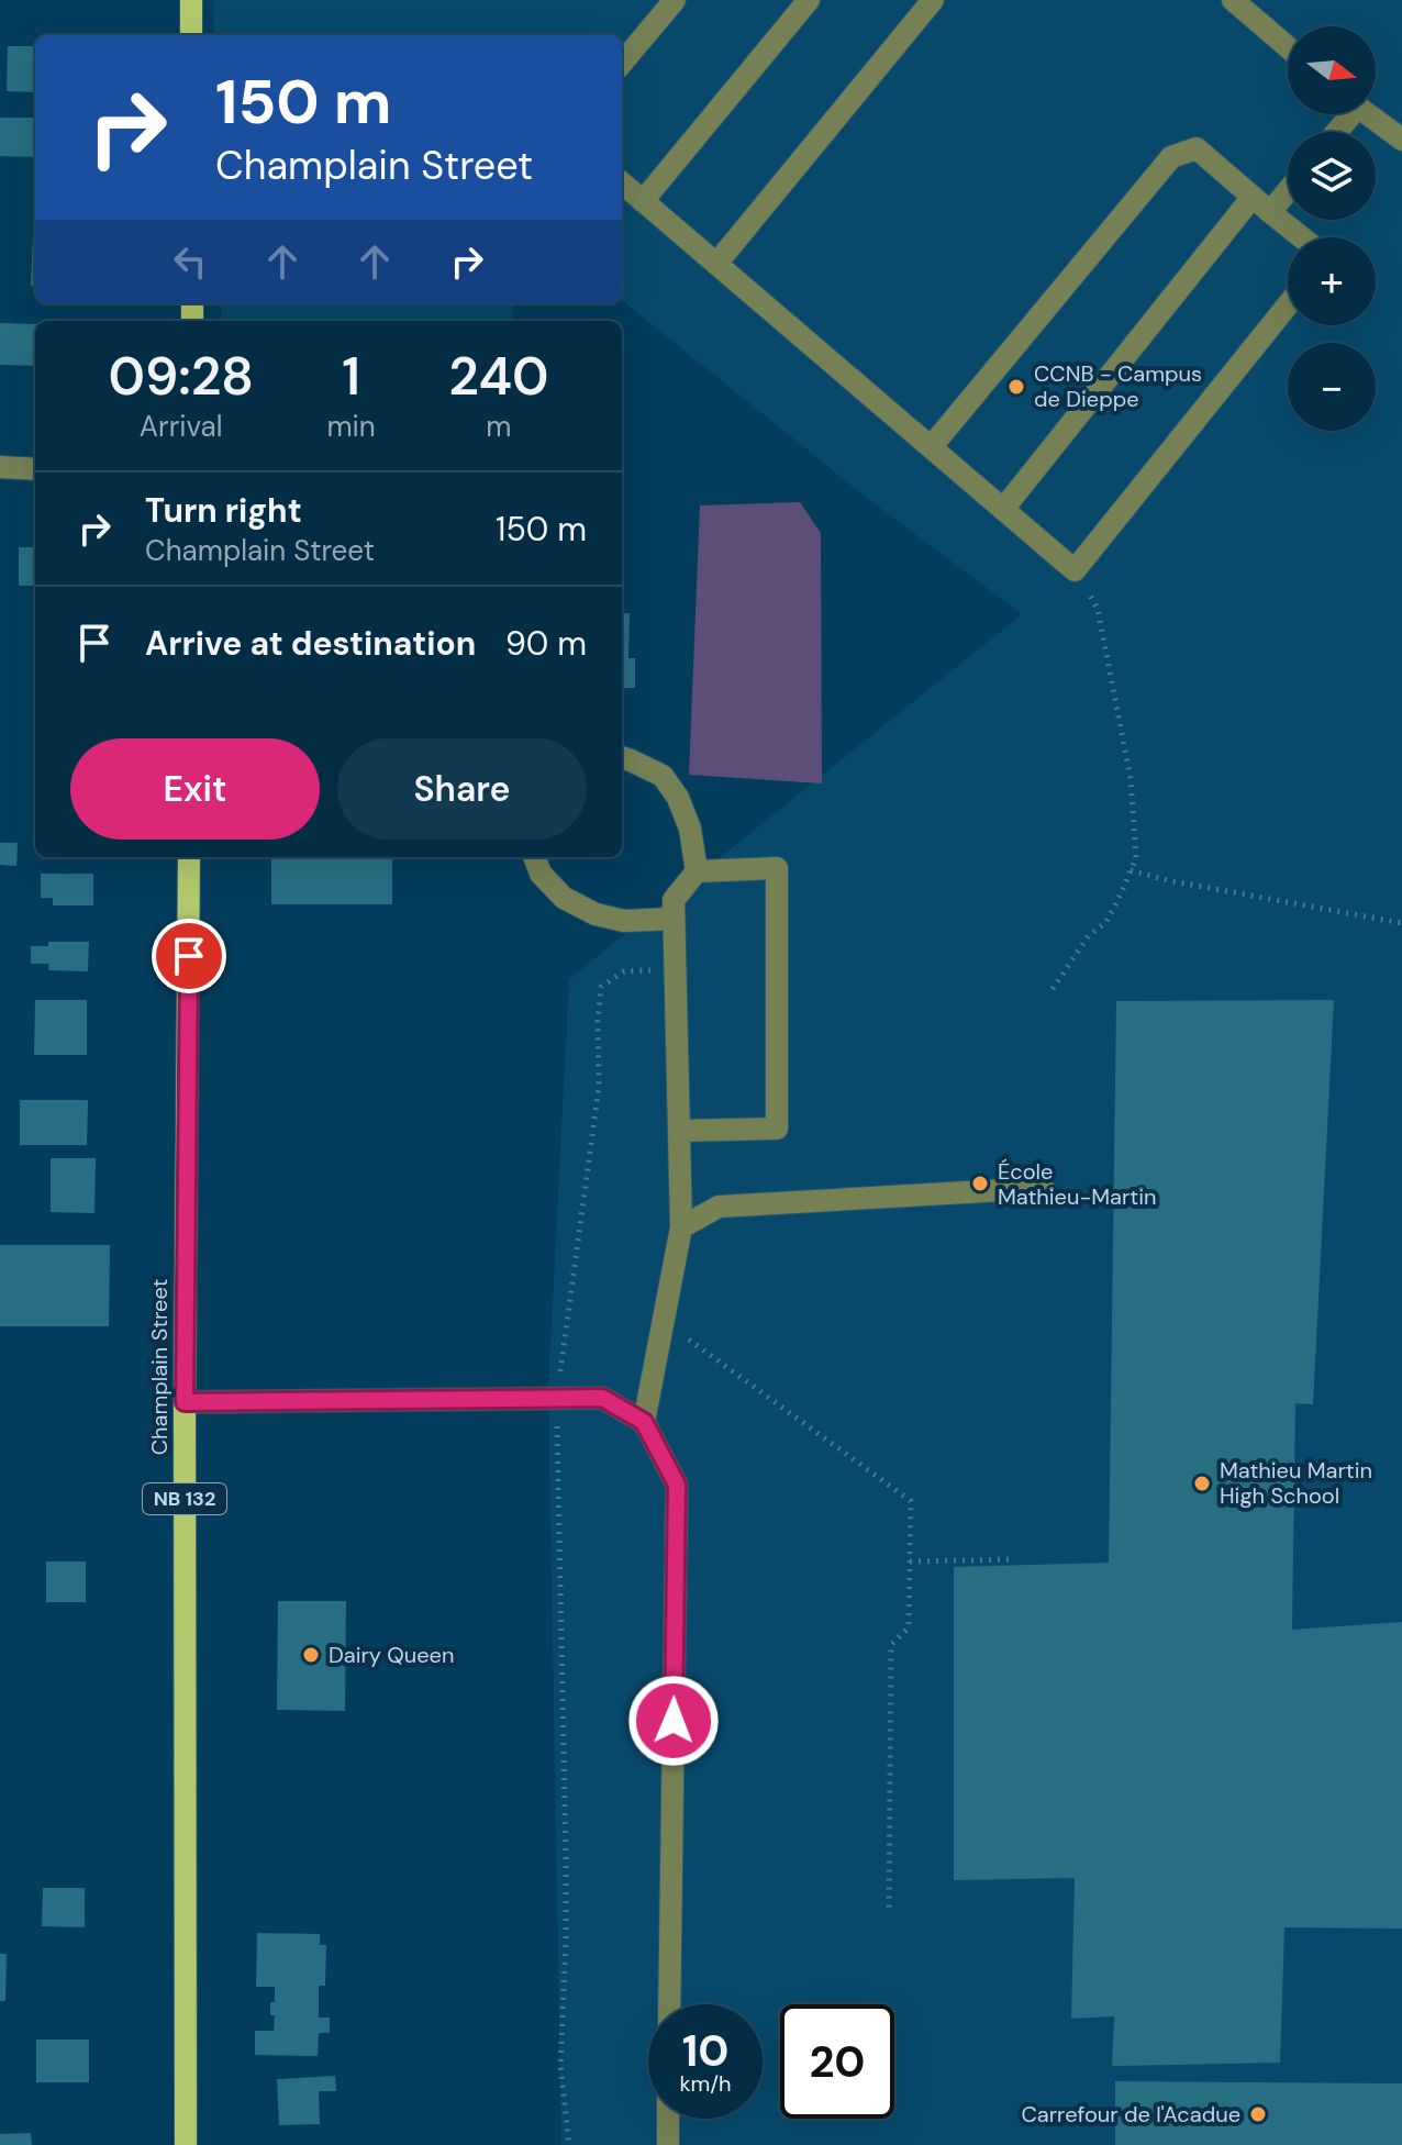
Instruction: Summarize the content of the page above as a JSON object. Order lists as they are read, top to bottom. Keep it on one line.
{"streets":{"main road":["Champlain Street","NB 132"]},"places":["CCNB - Campus de Dieppe","École Mathieu-Martin","Mathieu Martin High School","Dairy Queen","Carrefour de l'Acadue"],"north":"right","page":{"map_buttons":["+","−"],"turn":["150 m","Champlain Street"],"eta":["09:28","Arrival","1","min","240","m"],"list":[{"name":"Turn right","note":"Champlain Street","value":"150 m"},{"name":"Arrive at destination","value":"90 m"}],"buttons":["Exit","Share"],"speed":"10 km/h","limit":"20"}}
